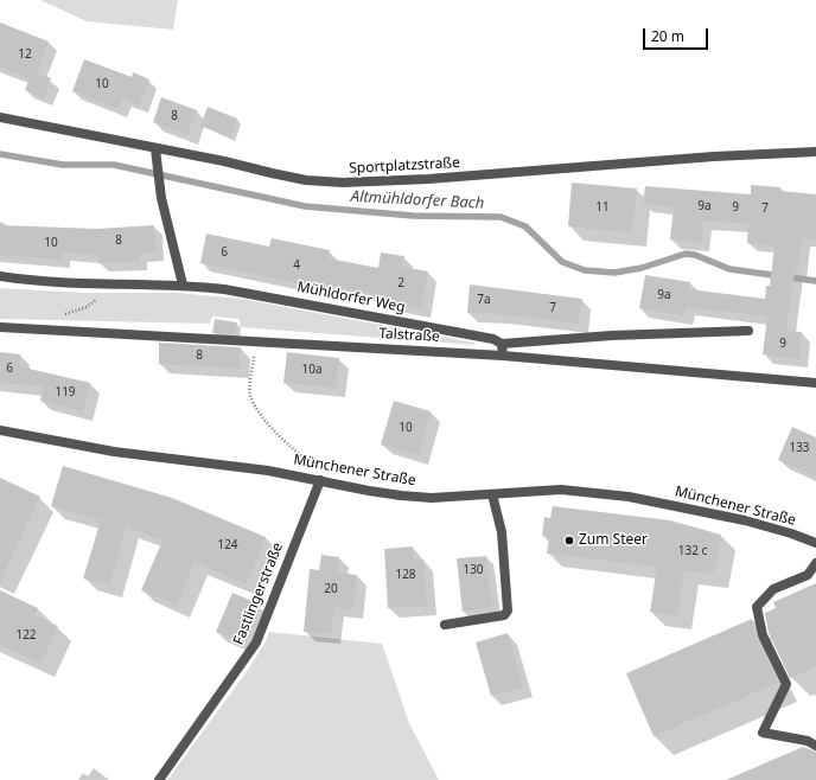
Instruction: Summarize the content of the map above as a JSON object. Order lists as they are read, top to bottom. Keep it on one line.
{"streets":{"street":["Sportplatzstraße","Mühldorfer Weg","Talstraße","Münchener Straße","Fastlingerstraße"]},"crossings":[["Münchener Straße","Fastlingerstraße"]],"water":["Altmühldorfer Bach"],"places":["Zum Steer"],"house_numbers":["12","10","8","9a","11","9","7","8","10","6","4","2","9a","7a","7","9","8","6","10a","119","10","133","124","132 c","130","128","20","122"],"scale_bar":"20 m"}
